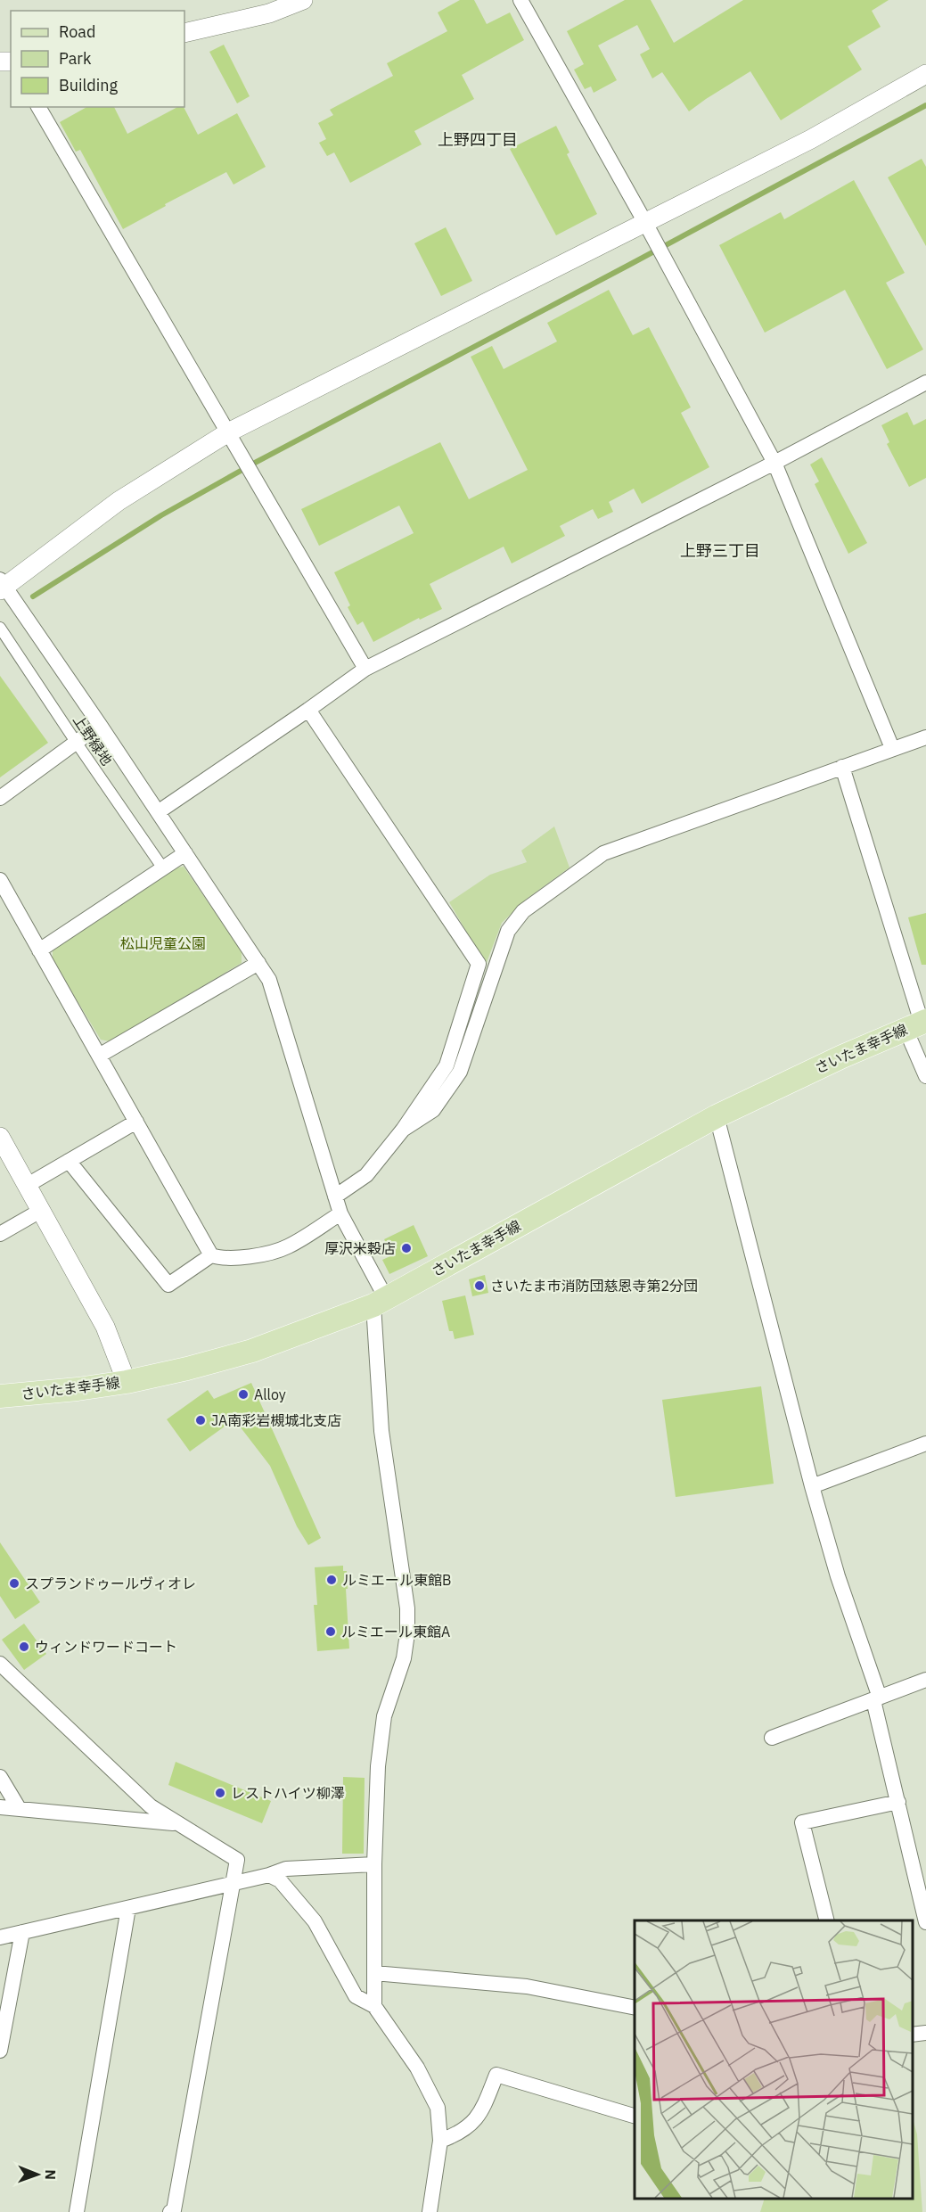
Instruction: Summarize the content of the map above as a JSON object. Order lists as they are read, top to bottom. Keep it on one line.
{"streets":{"main road":["さいたま幸手線"],"street":["上野緑地"]},"districts":["上野四丁目","上野三丁目"],"parks":["松山児童公園"],"places":["厚沢米穀店","さいたま市消防団慈恩寺第2分団","Alloy","JA南彩岩槻城北支店","ルミエール東館B","スプランドゥールヴィオレ","ルミエール東館A","ウィンドワードコート","レストハイツ柳澤"],"legend":["Road","Park","Building"],"north":"right"}
